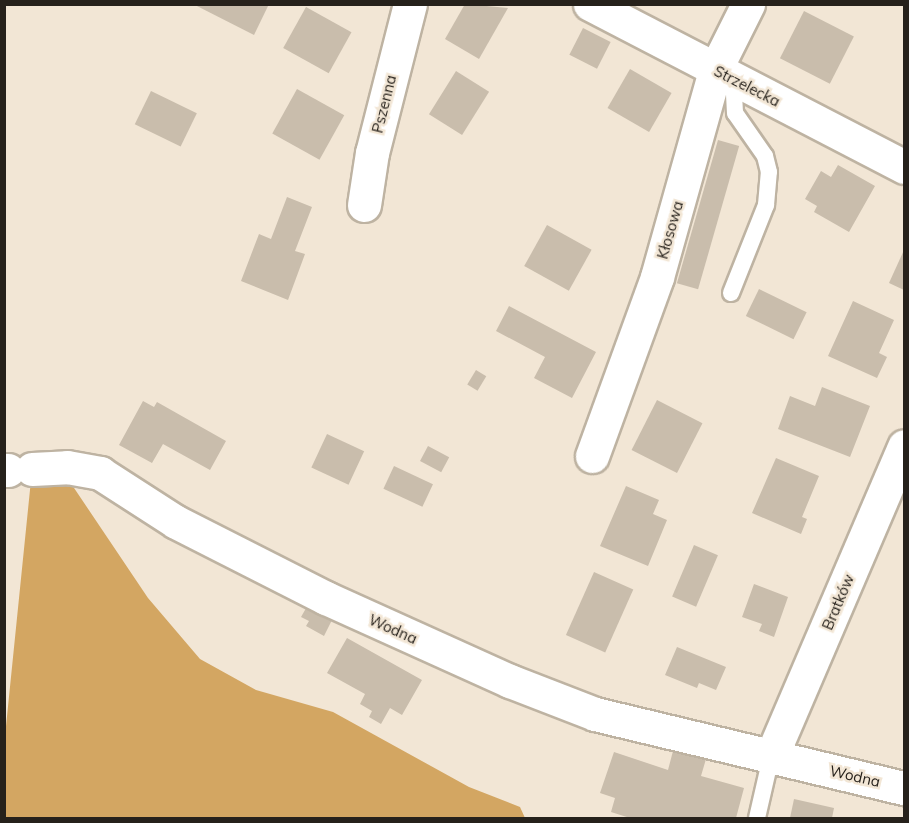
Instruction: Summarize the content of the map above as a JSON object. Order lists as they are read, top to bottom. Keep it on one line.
{"streets":{"street":["Strzelecka","Pszenna","Kłosowa","Bratków","Wodna"]},"crossings":[["Strzelecka","Kłosowa"],["Bratków","Wodna"]]}
